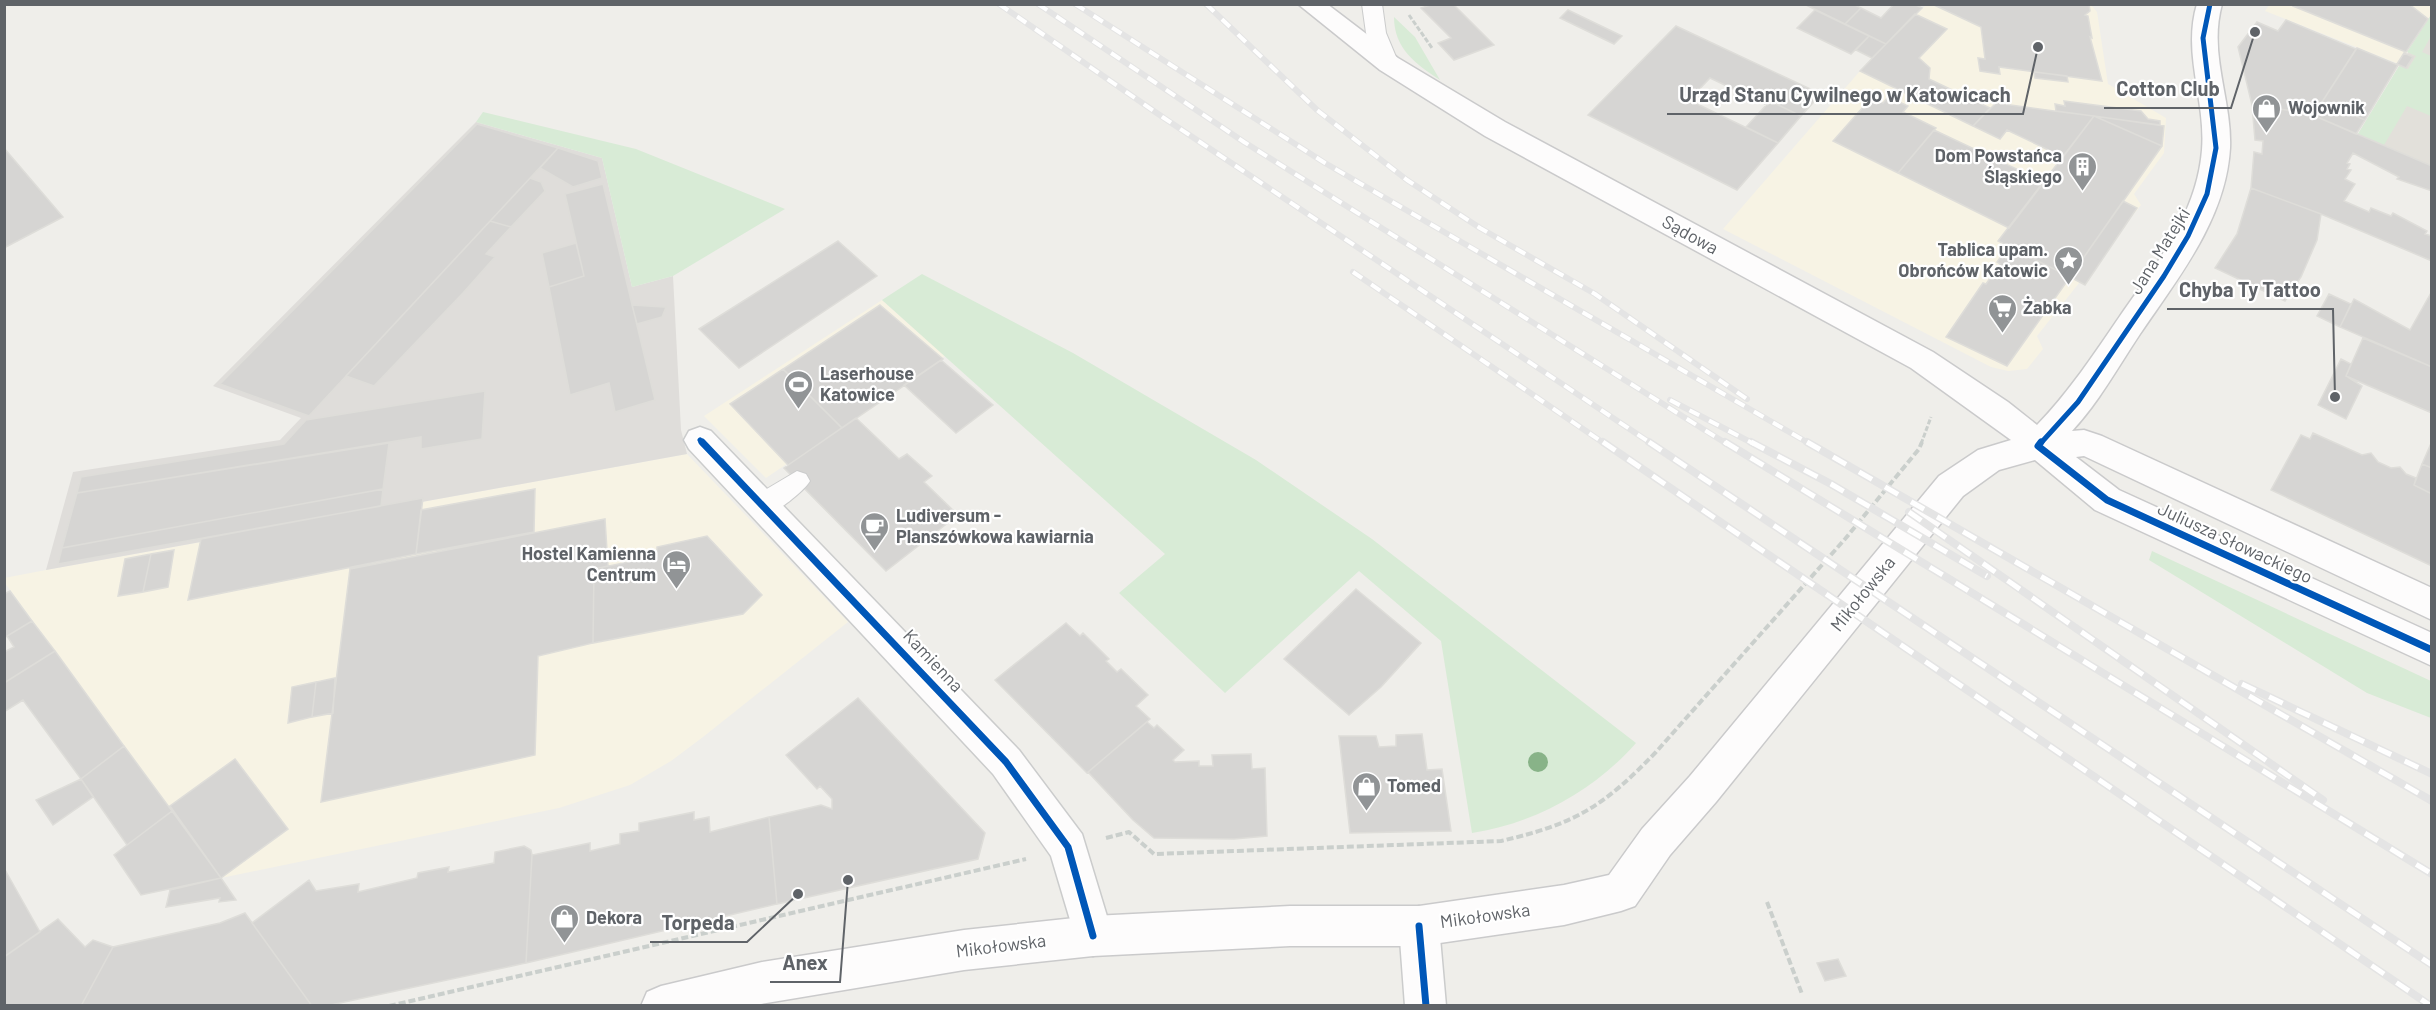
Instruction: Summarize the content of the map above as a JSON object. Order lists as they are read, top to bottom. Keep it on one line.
{"streets":{"main road":["Sądowa","Jana Matejki","Juliusza Słowackiego","Mikołowska","Kamienna"]},"crossings":[["Sądowa","Jana Matejki"],["Sądowa","Juliusza Słowackiego"],["Sądowa","Mikołowska"],["Jana Matejki","Juliusza Słowackiego"],["Jana Matejki","Mikołowska"],["Juliusza Słowackiego","Mikołowska"],["Mikołowska","Kamienna"]],"places":{"other":["Cotton Club","Urząd Stanu Cywilnego w Katowicach","Chyba Ty Tattoo","Anex","Torpeda"],"shop":["Wojownik","Tomed","Dekora"],"building":["Dom Powstańca Śląskiego"],"place":["Tablica upam. Obrońców Katowic"],"supermarket":["Żabka"],"sports":["Laserhouse Katowice"],"cafe":["Ludiversum - Planszówkowa kawiarnia"],"hotel":["Hostel Kamienna Centrum"]}}
